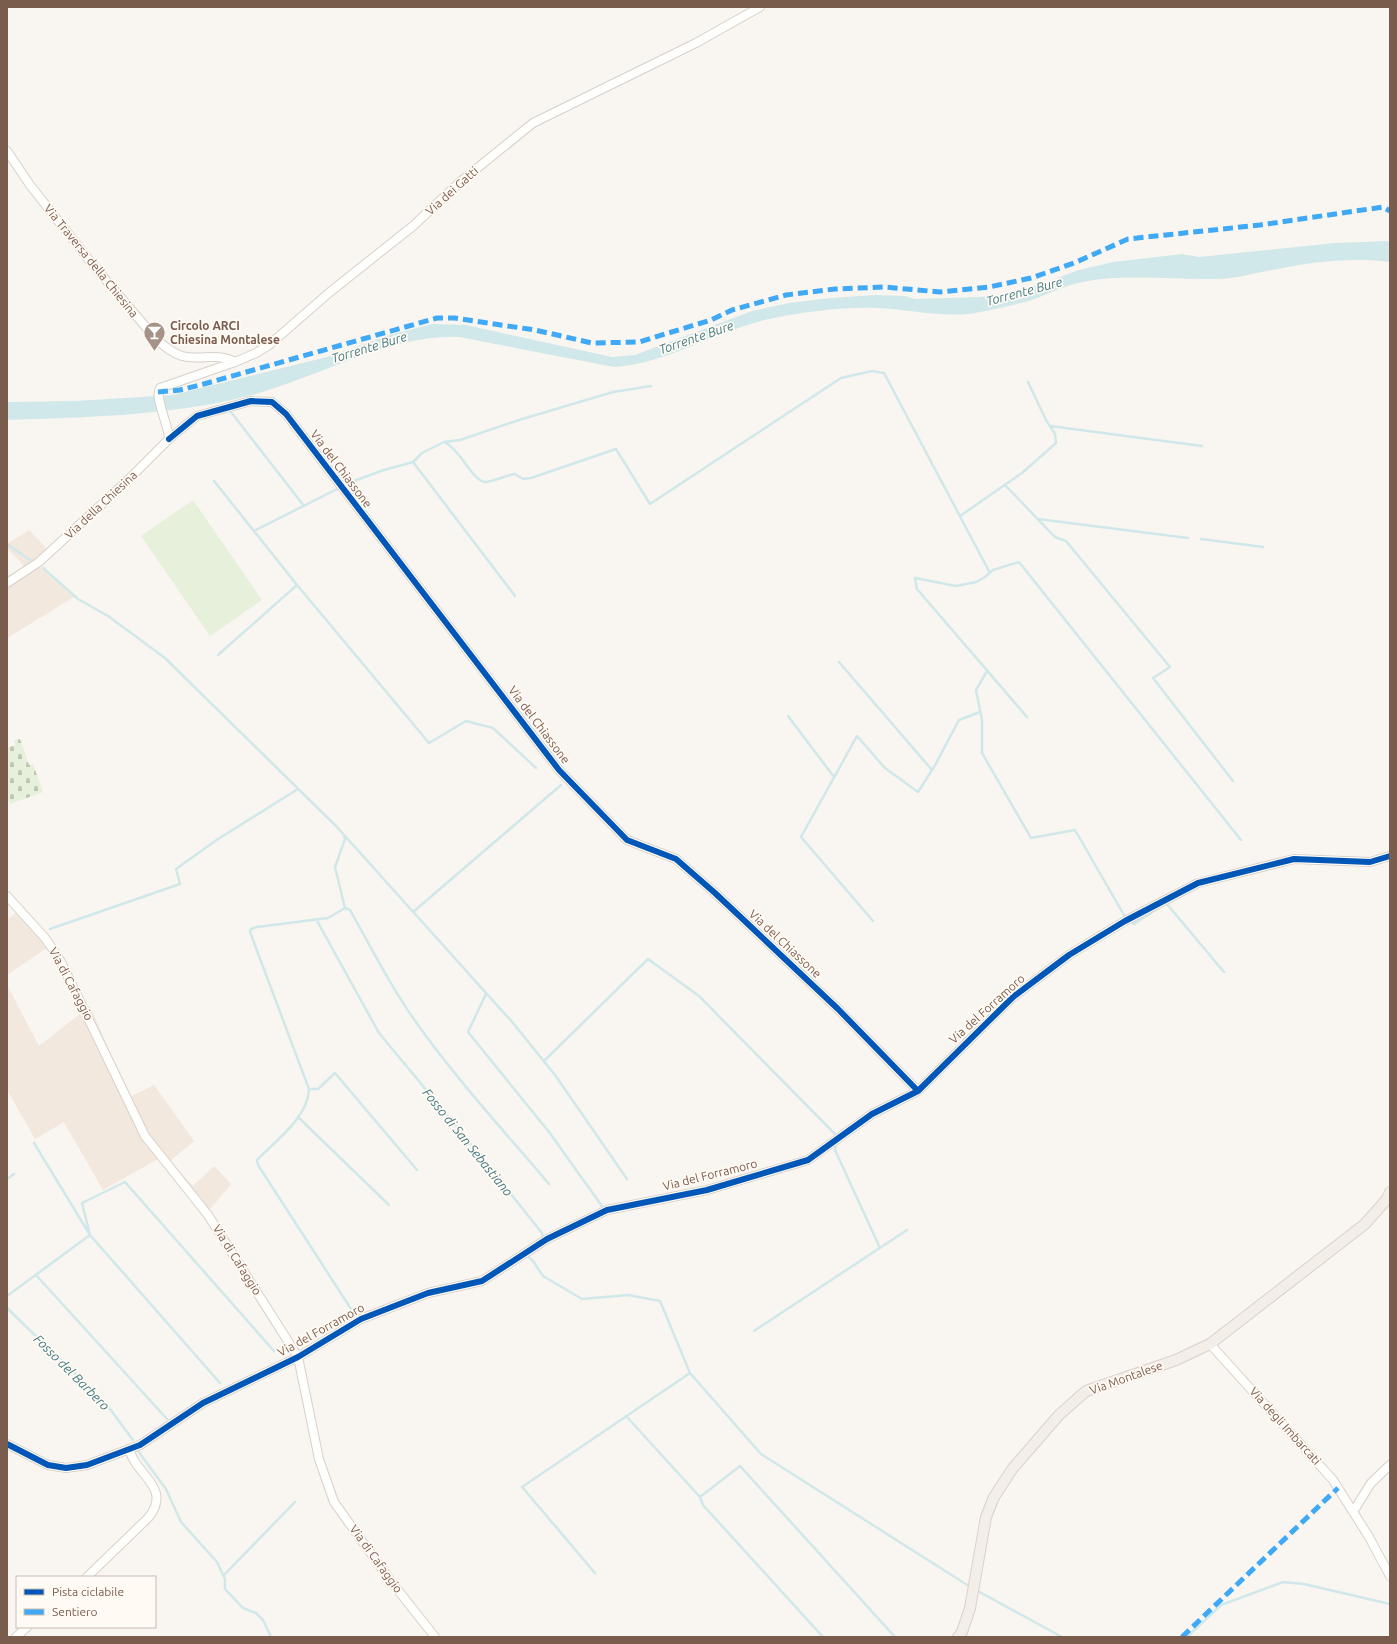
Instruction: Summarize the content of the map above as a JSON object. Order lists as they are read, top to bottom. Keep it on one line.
{"streets":{"main road":["Via Montalese"],"street":["Via dei Gatti","Via Traversa della Chiesina","Via del Chiassone","Via della Chiesina","Via di Cafaggio","Via del Forramoro","Via degli Imbarcati"]},"crossings":[["Via dei Gatti","Via Traversa della Chiesina"],["Via dei Gatti","Via del Chiassone"],["Via dei Gatti","Via della Chiesina"],["Via del Chiassone","Via della Chiesina"],["Via del Chiassone","Via del Forramoro"],["Via di Cafaggio","Via del Forramoro"],["Via Montalese","Via degli Imbarcati"]],"water":["Torrente Bure","Fosso di San Sebastiano","Fosso del Barbero"],"places":{"bar":["Circolo ARCI Chiesina Montalese"]},"legend":["Pista ciclabile","Sentiero"]}
